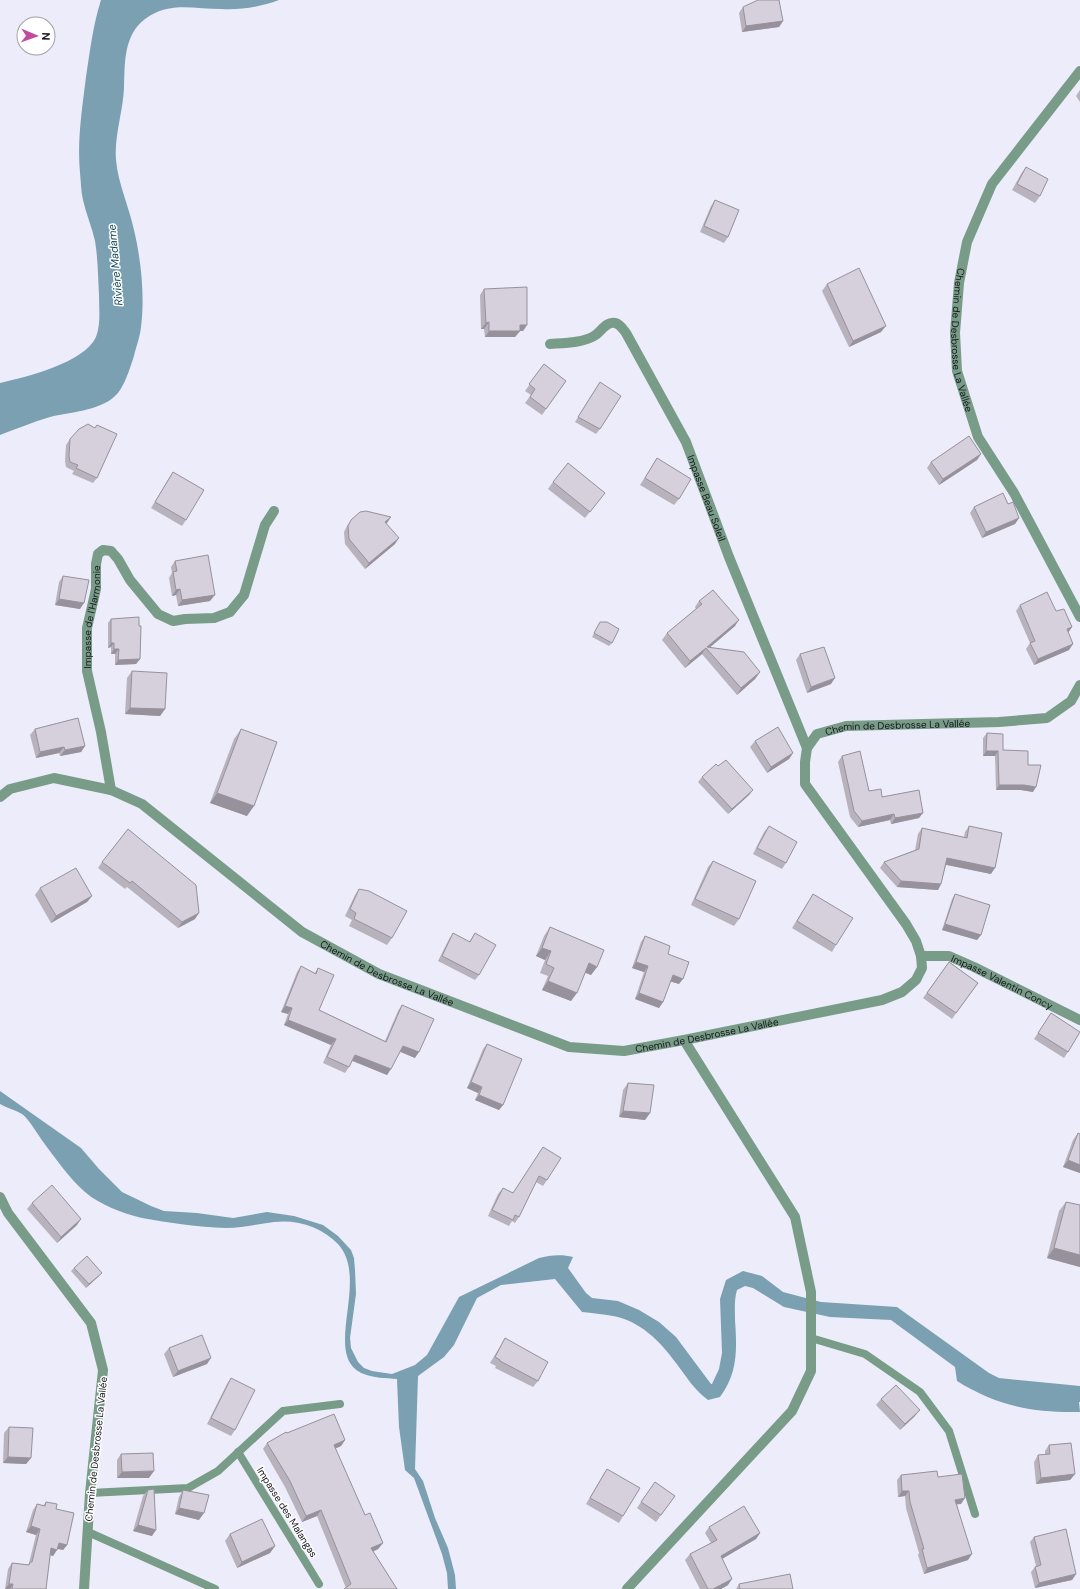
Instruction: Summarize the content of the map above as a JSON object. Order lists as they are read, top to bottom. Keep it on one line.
{"streets":{"street":["Chemin de Desbrosse La Vallée","Impasse Beau Soleil","Impasse de l'Harmonie","Impasse Valentin Concy"],"lane":["Impasse des Malangas"]},"crossings":[["Chemin de Desbrosse La Vallée","Impasse Beau Soleil"],["Chemin de Desbrosse La Vallée","Impasse de l'Harmonie"],["Chemin de Desbrosse La Vallée","Impasse Valentin Concy"]],"water":["Rivière Madame"],"north":"right"}
